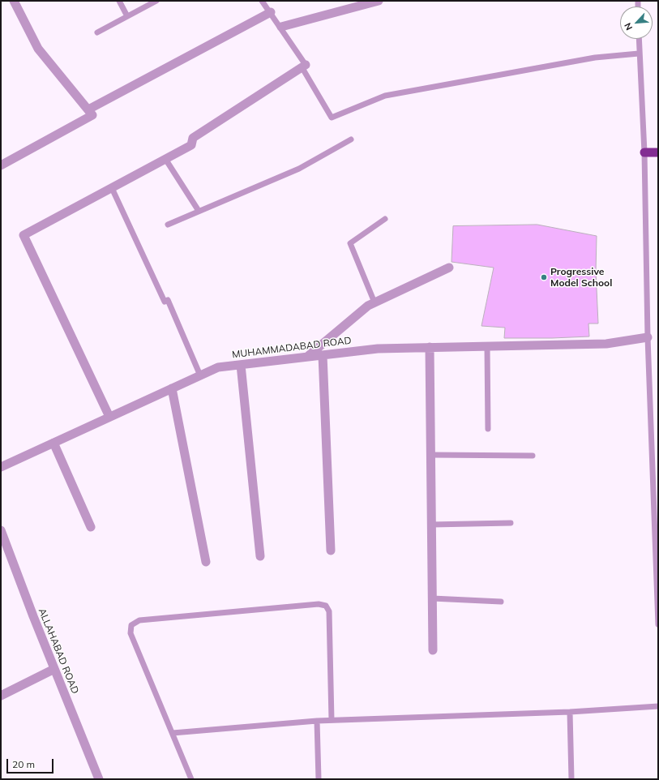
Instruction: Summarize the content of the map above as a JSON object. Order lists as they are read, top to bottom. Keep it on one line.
{"streets":{"street":["MUHAMMADABAD ROAD","ALLAHABAD ROAD"]},"places":["Progressive Model School"],"scale_bar":"20 m","north":"bottom left"}
